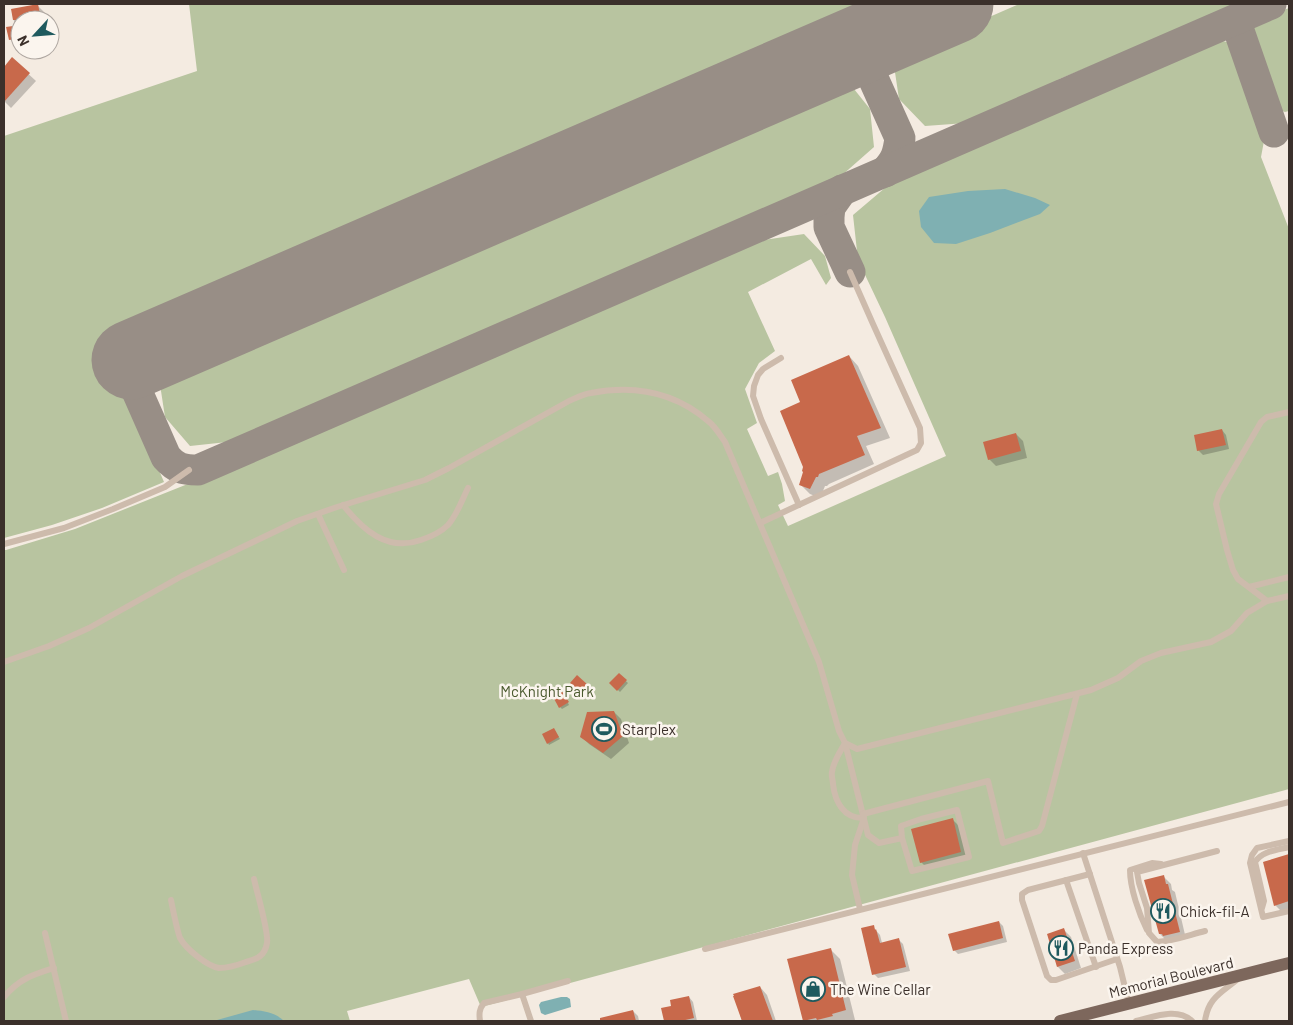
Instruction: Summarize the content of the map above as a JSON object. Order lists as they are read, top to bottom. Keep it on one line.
{"streets":{"main road":["Memorial Boulevard"]},"parks":["McKnight Park"],"places":{"sports":["Starplex"],"restaurant":["Chick-fil-A","Panda Express"],"shop":["The Wine Cellar"]},"north":"bottom left"}
